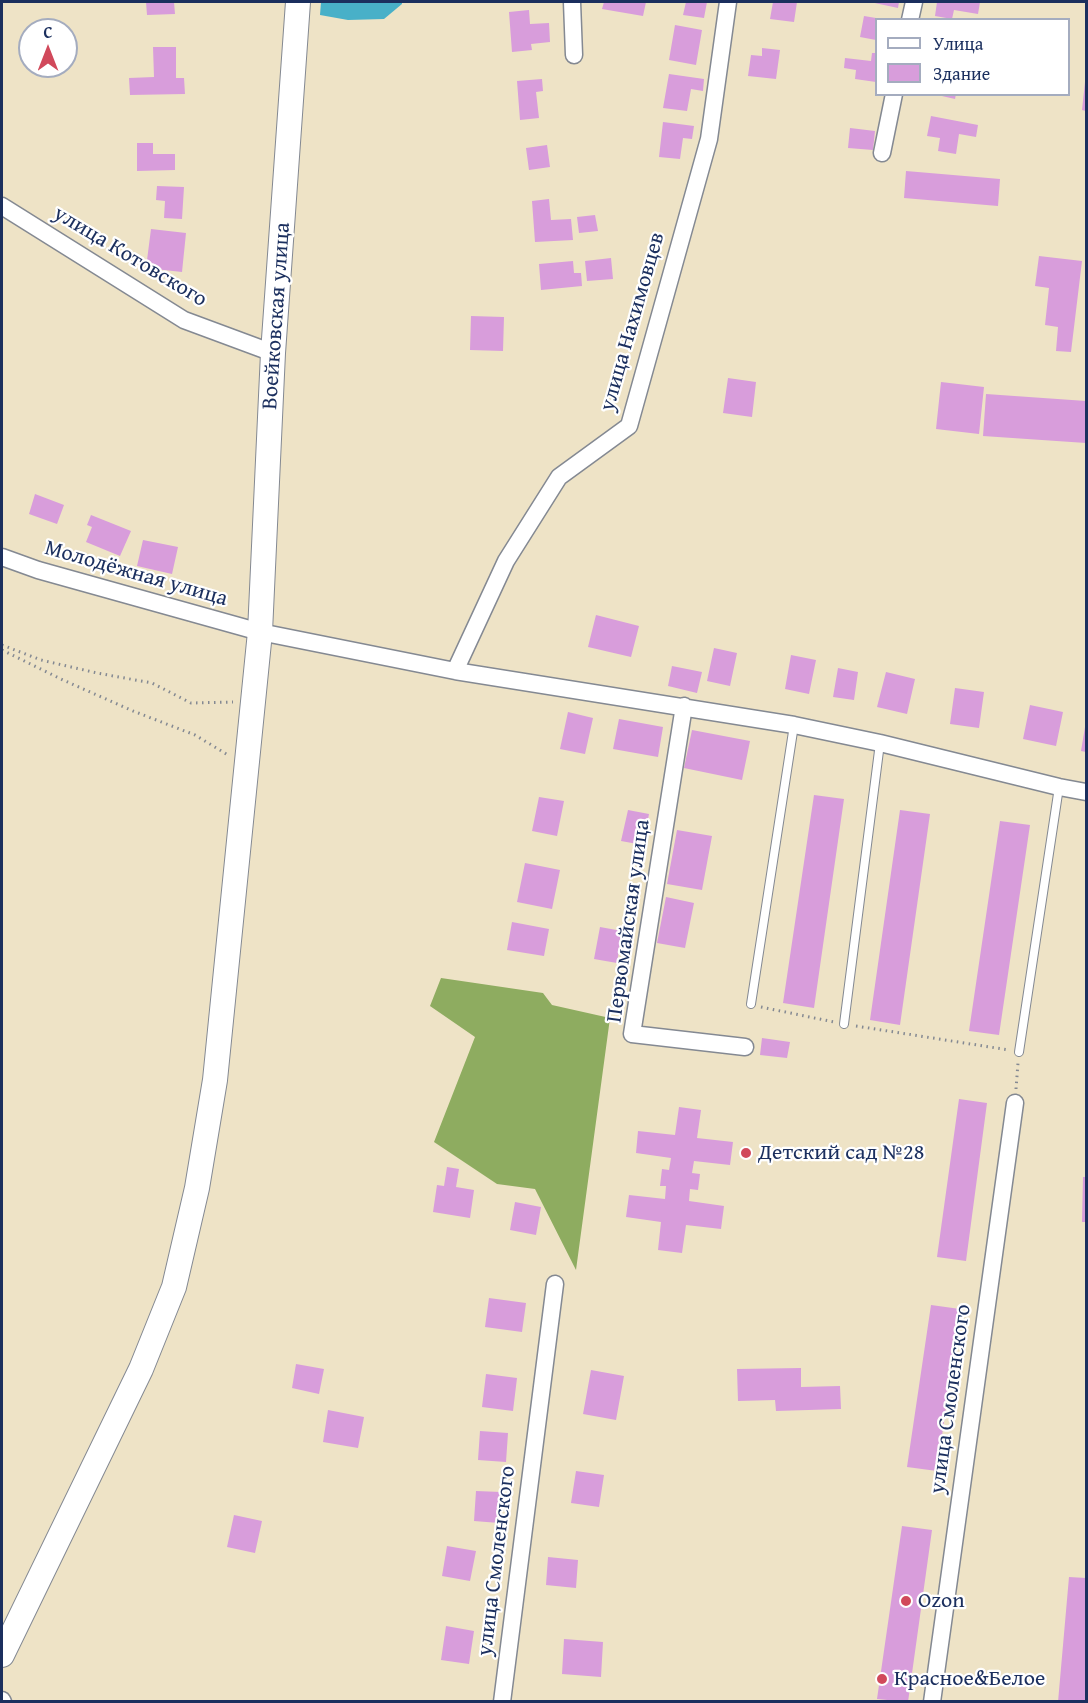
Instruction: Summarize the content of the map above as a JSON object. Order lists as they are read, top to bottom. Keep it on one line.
{"streets":{"main road":["Воейковская улица"],"street":["улица Котовского","улица Нахимовцев","Молодёжная улица","Первомайская улица","улица Смоленского"]},"crossings":[["улица Котовского","Воейковская улица"],["Воейковская улица","Молодёжная улица"]],"places":["Детский сад №28","Ozon","Красное&Белое"],"legend":["Улица","Здание"],"north":"top"}
